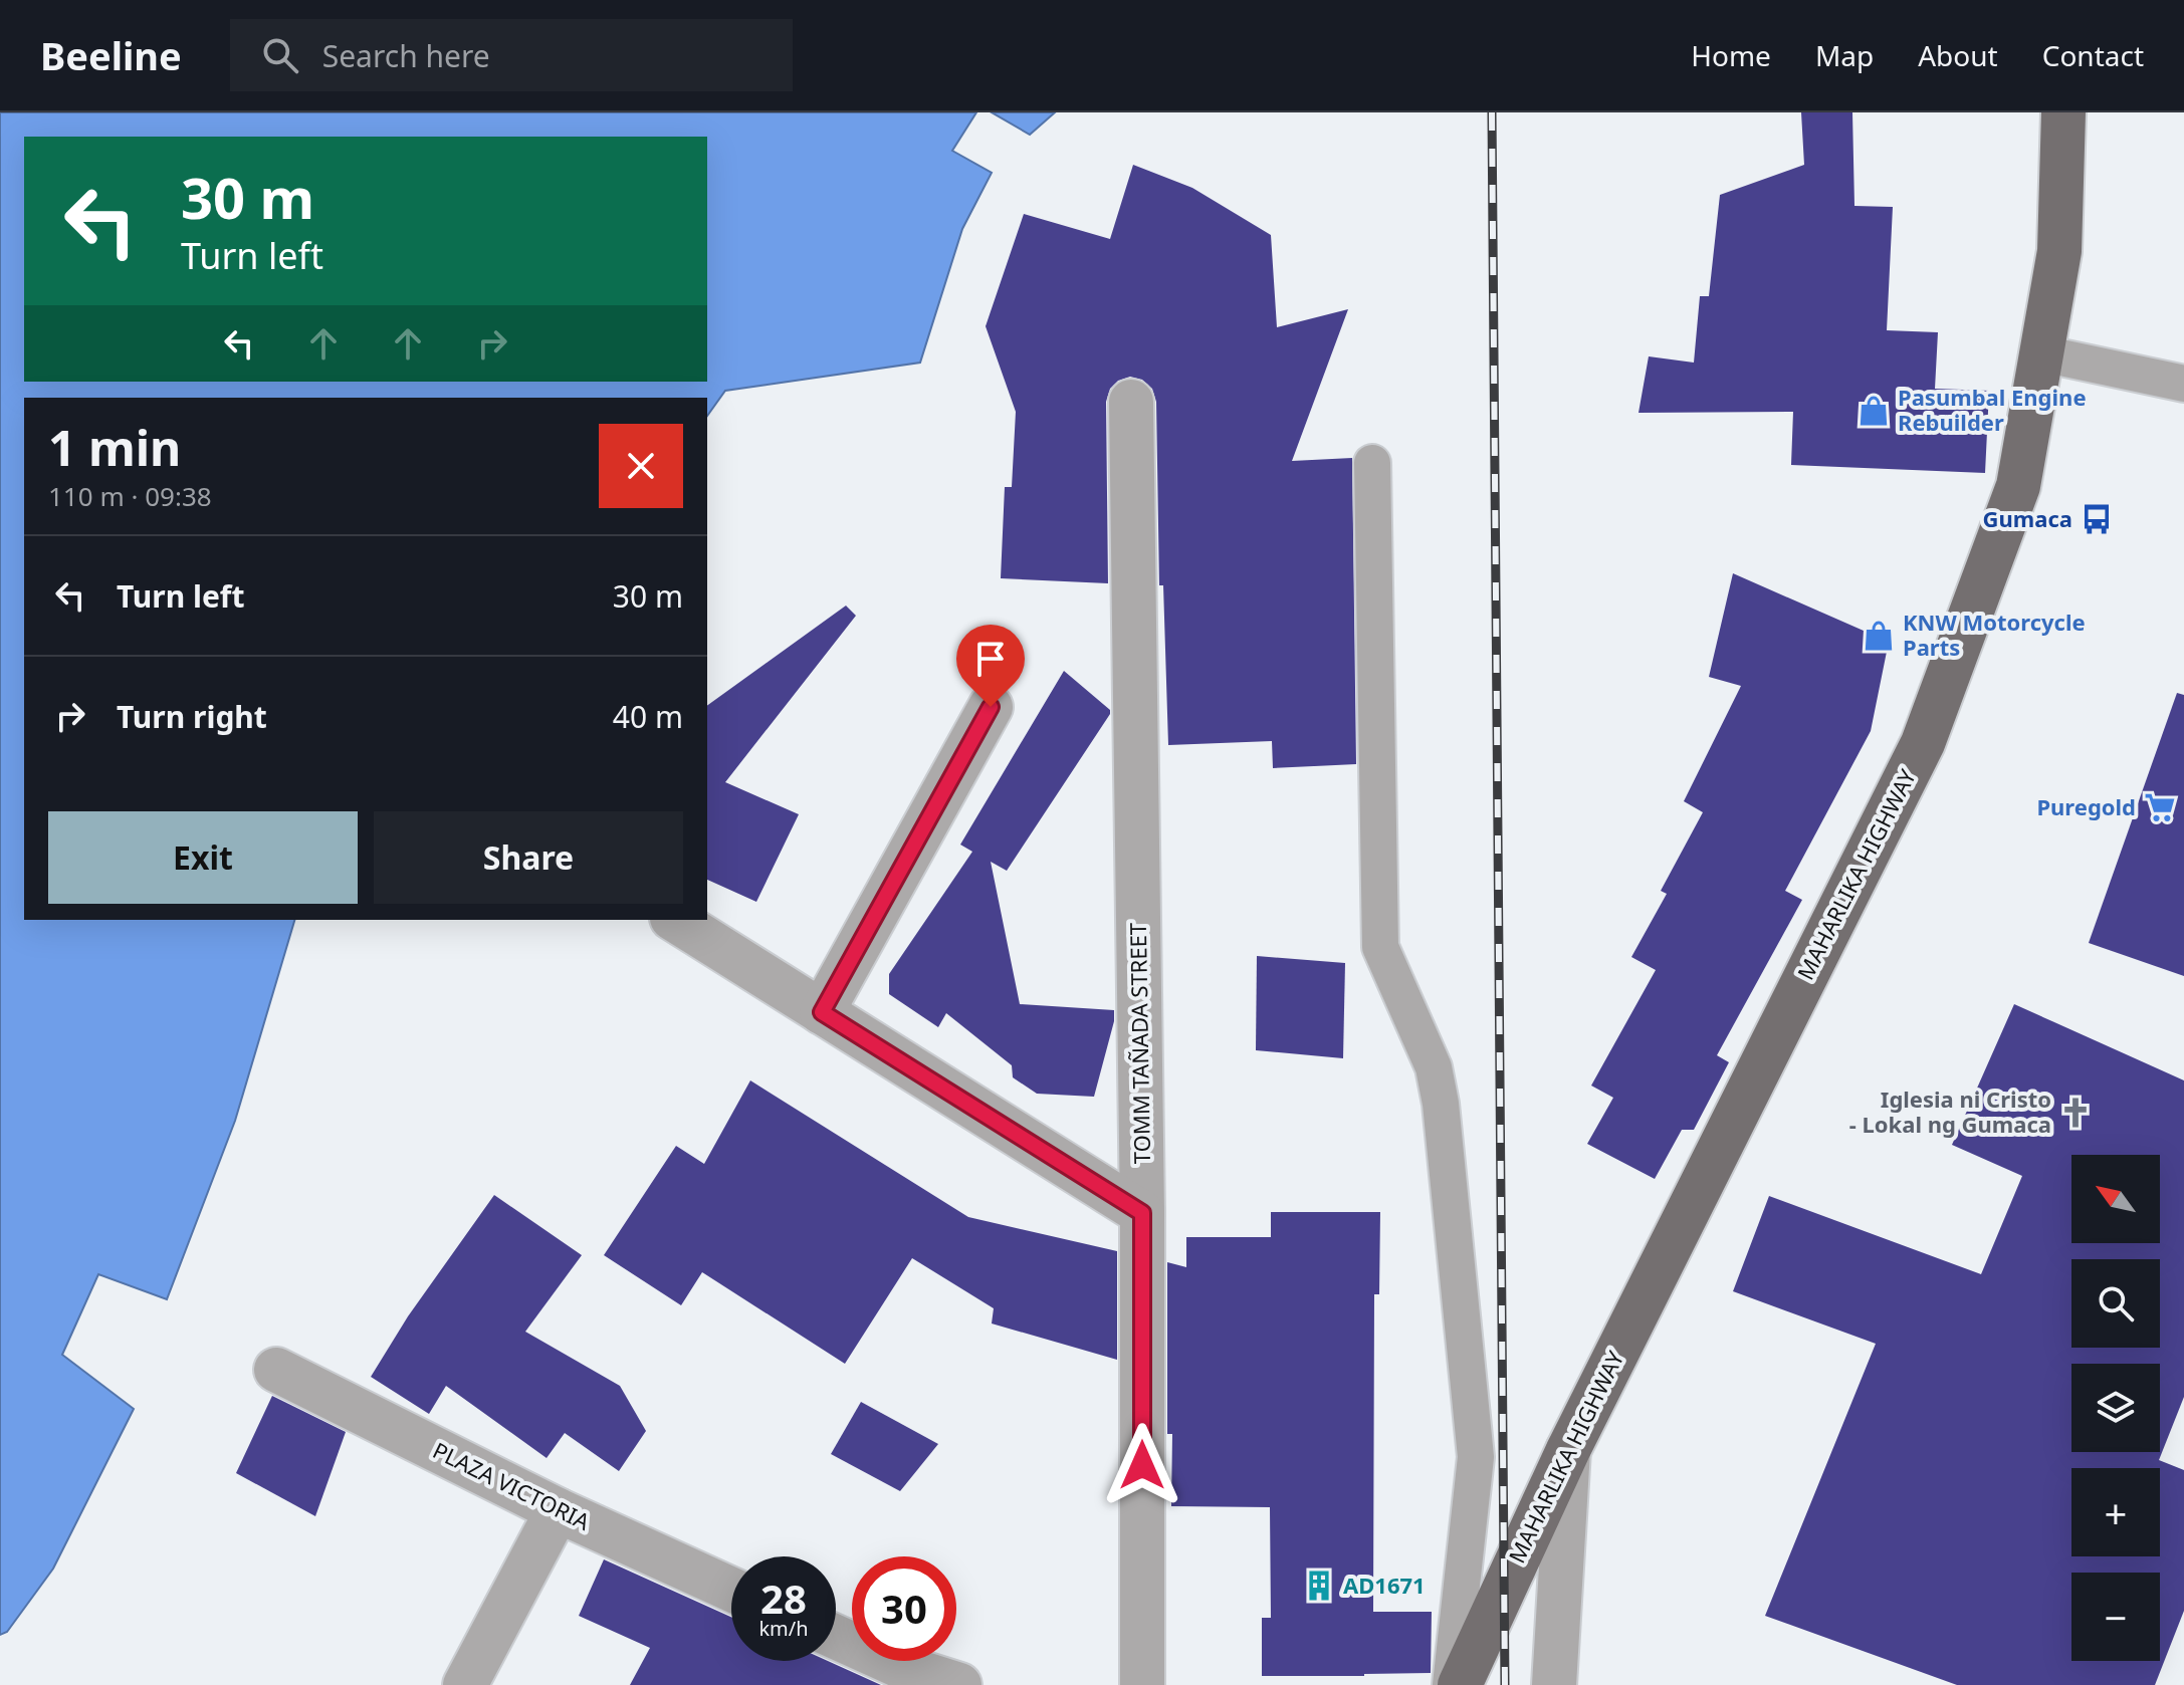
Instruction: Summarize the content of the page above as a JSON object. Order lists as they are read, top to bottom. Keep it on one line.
{"streets":{"main road":["MAHARLIKA HIGHWAY"],"street":["TOMM TAÑADA STREET","PLAZA VICTORIA"]},"places":{"shop":["Pasumbal Engine Rebuilder","KNW Motorcycle Parts"],"bus stop":["Gumaca"],"supermarket":["Puregold"],"church":["Iglesia ni Cristo - Lokal ng Gumaca"],"building":["AD1671"]},"north":"top left","page":{"header":"Beeline","search":"Search here","nav":["Home","Map","About","Contact"],"turn":["30 m","Turn left"],"heading":["1 min","110 m · 09:38"],"list":[{"name":"Turn left","value":"30 m"},{"name":"Turn right","value":"40 m"}],"buttons":["Exit","Share"],"map_buttons":["+","−"],"speed":"28 km/h","limit":"30"}}
